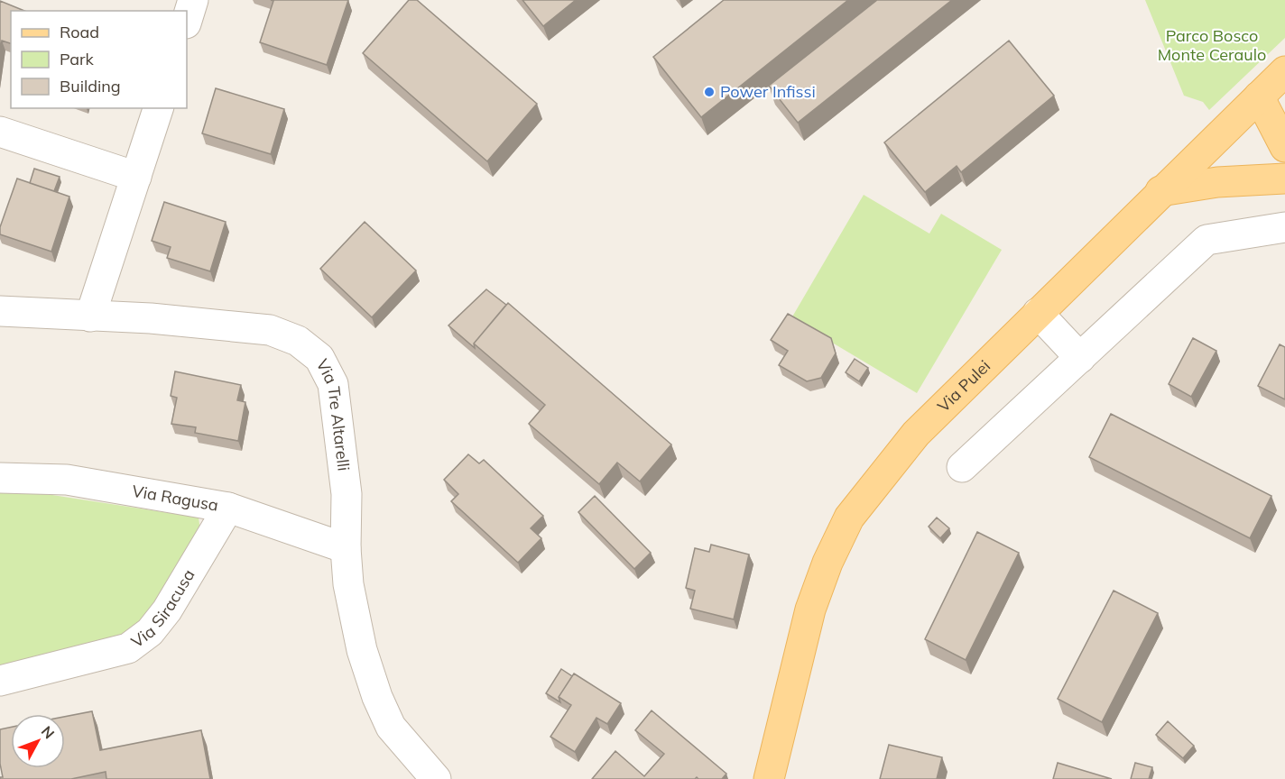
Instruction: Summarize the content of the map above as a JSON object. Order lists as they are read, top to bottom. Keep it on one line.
{"streets":{"main road":["Via Pulei"],"street":["Via Tre Altarelli","Via Ragusa","Via Siracusa"]},"crossings":[["Via Tre Altarelli","Via Ragusa"],["Via Ragusa","Via Siracusa"]],"parks":["Parco Bosco Monte Ceraulo"],"places":["Power Infissi"],"legend":["Road","Park","Building"],"north":"top right"}
